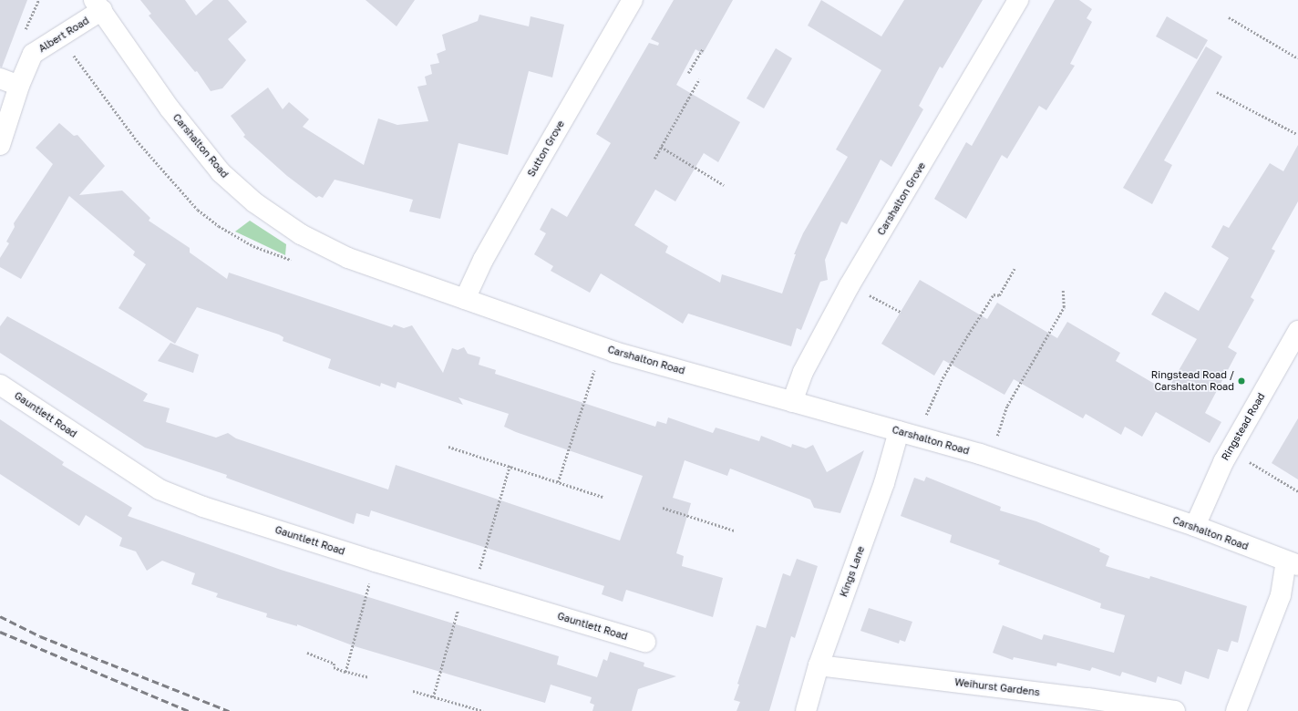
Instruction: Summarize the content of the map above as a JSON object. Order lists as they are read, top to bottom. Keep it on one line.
{"streets":{"main road":["Albert Road","Carshalton Road","Sutton Grove","Carshalton Grove","Gauntlett Road","Ringstead Road","Kings Lane","Weihurst Gardens"]},"crossings":[["Albert Road","Carshalton Road"],["Carshalton Road","Sutton Grove"],["Carshalton Road","Carshalton Grove"],["Carshalton Road","Ringstead Road"],["Carshalton Road","Kings Lane"],["Kings Lane","Weihurst Gardens"]],"places":["Ringstead Road / Carshalton Road"]}
